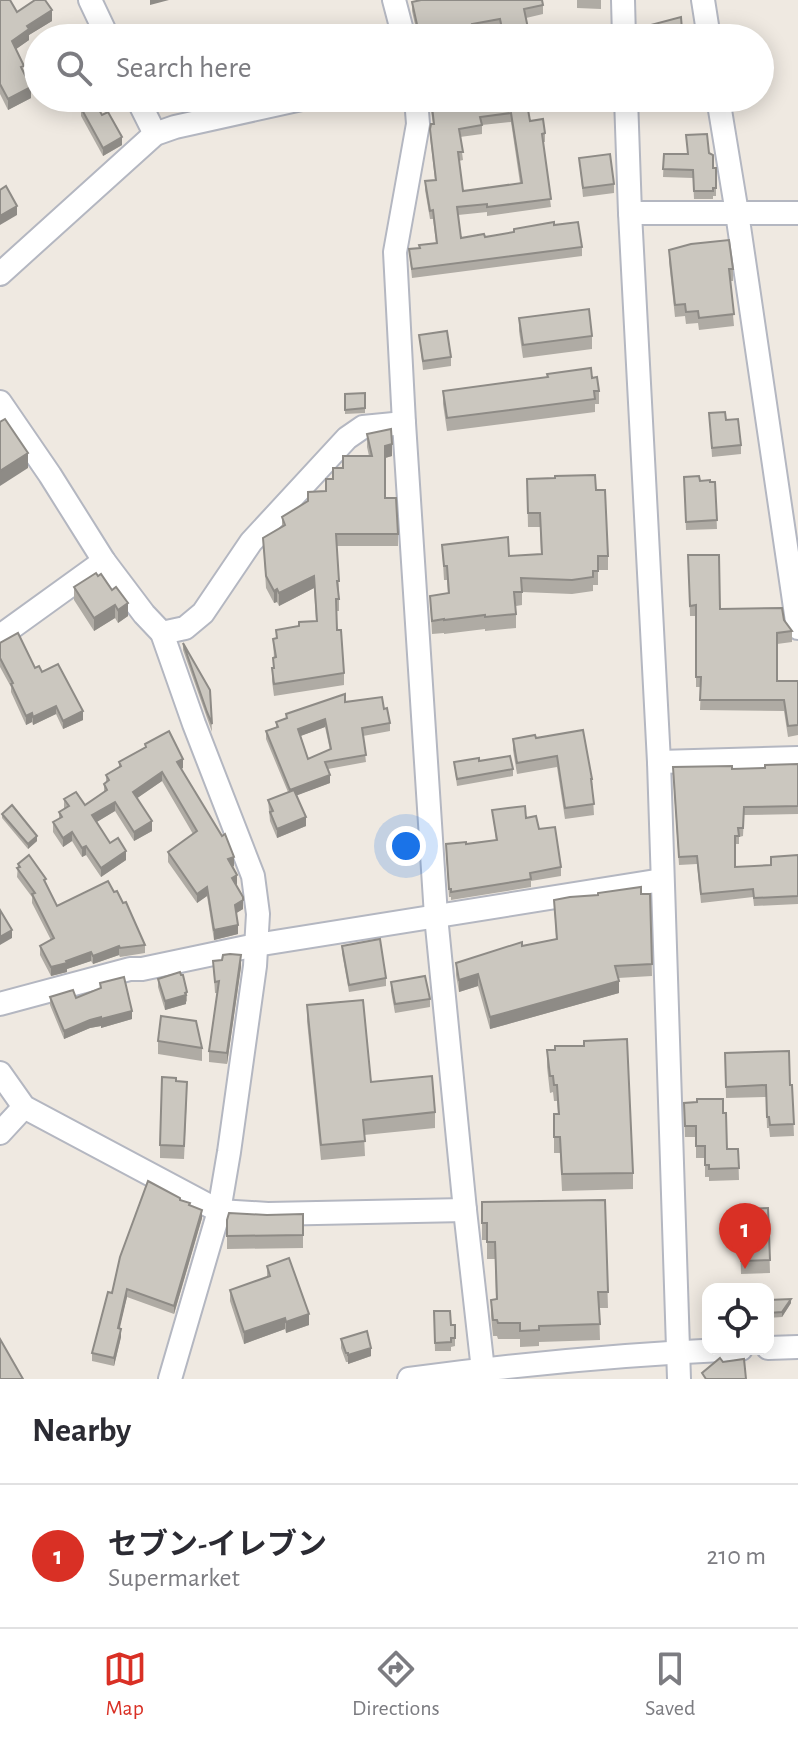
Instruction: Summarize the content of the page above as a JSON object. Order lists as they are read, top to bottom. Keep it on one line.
{"page":{"search":"Search here","pins":"1","heading":"Nearby","list":[{"mark":"1","name":"セブン-イレブン","note":"Supermarket","value":"210 m"}],"nav":["Map","Directions","Saved"]}}
